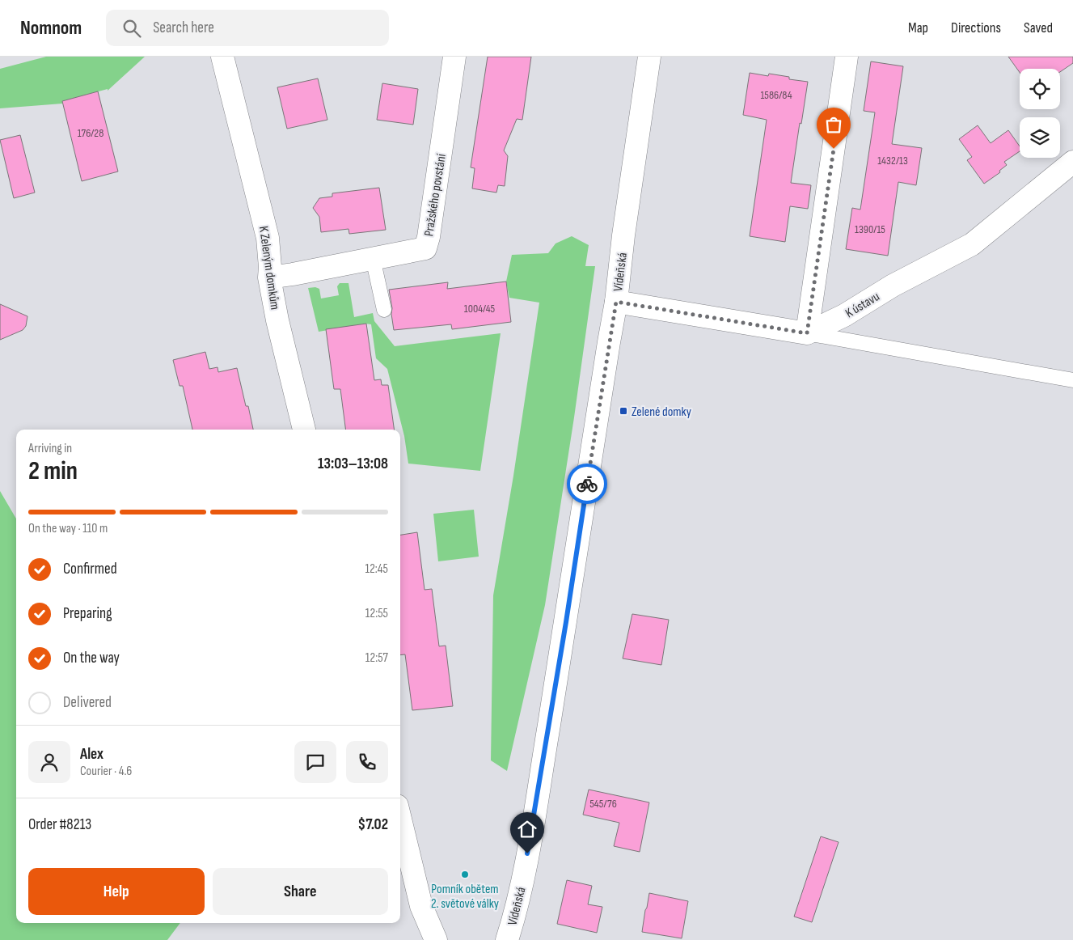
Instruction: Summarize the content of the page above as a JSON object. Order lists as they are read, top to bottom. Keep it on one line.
{"streets":{"street":["Pražského povstání","K Zeleným domkům","Vídeňská","K ústavu"]},"crossings":[["Pražského povstání","K Zeleným domkům"]],"places":{"transit":["Zelené domky"],"other":["Pomník obětem 2. světové války"]},"house_numbers":["1586/84","176/28","1432/13","1390/15","1004/45","545/76"],"page":{"header":"Nomnom","search":"Search here","nav":["Map","Directions","Saved"],"heading":["2 min","Arriving in","13:03–13:08"],"panel":["Alex","Courier · 4.6","Order #8213","$7.02"],"bar":"On the way · 110 m","list":[["Confirmed","12:45"],["Preparing","12:55"],["On the way","12:57"],"Delivered"],"buttons":["Help","Share"]}}
